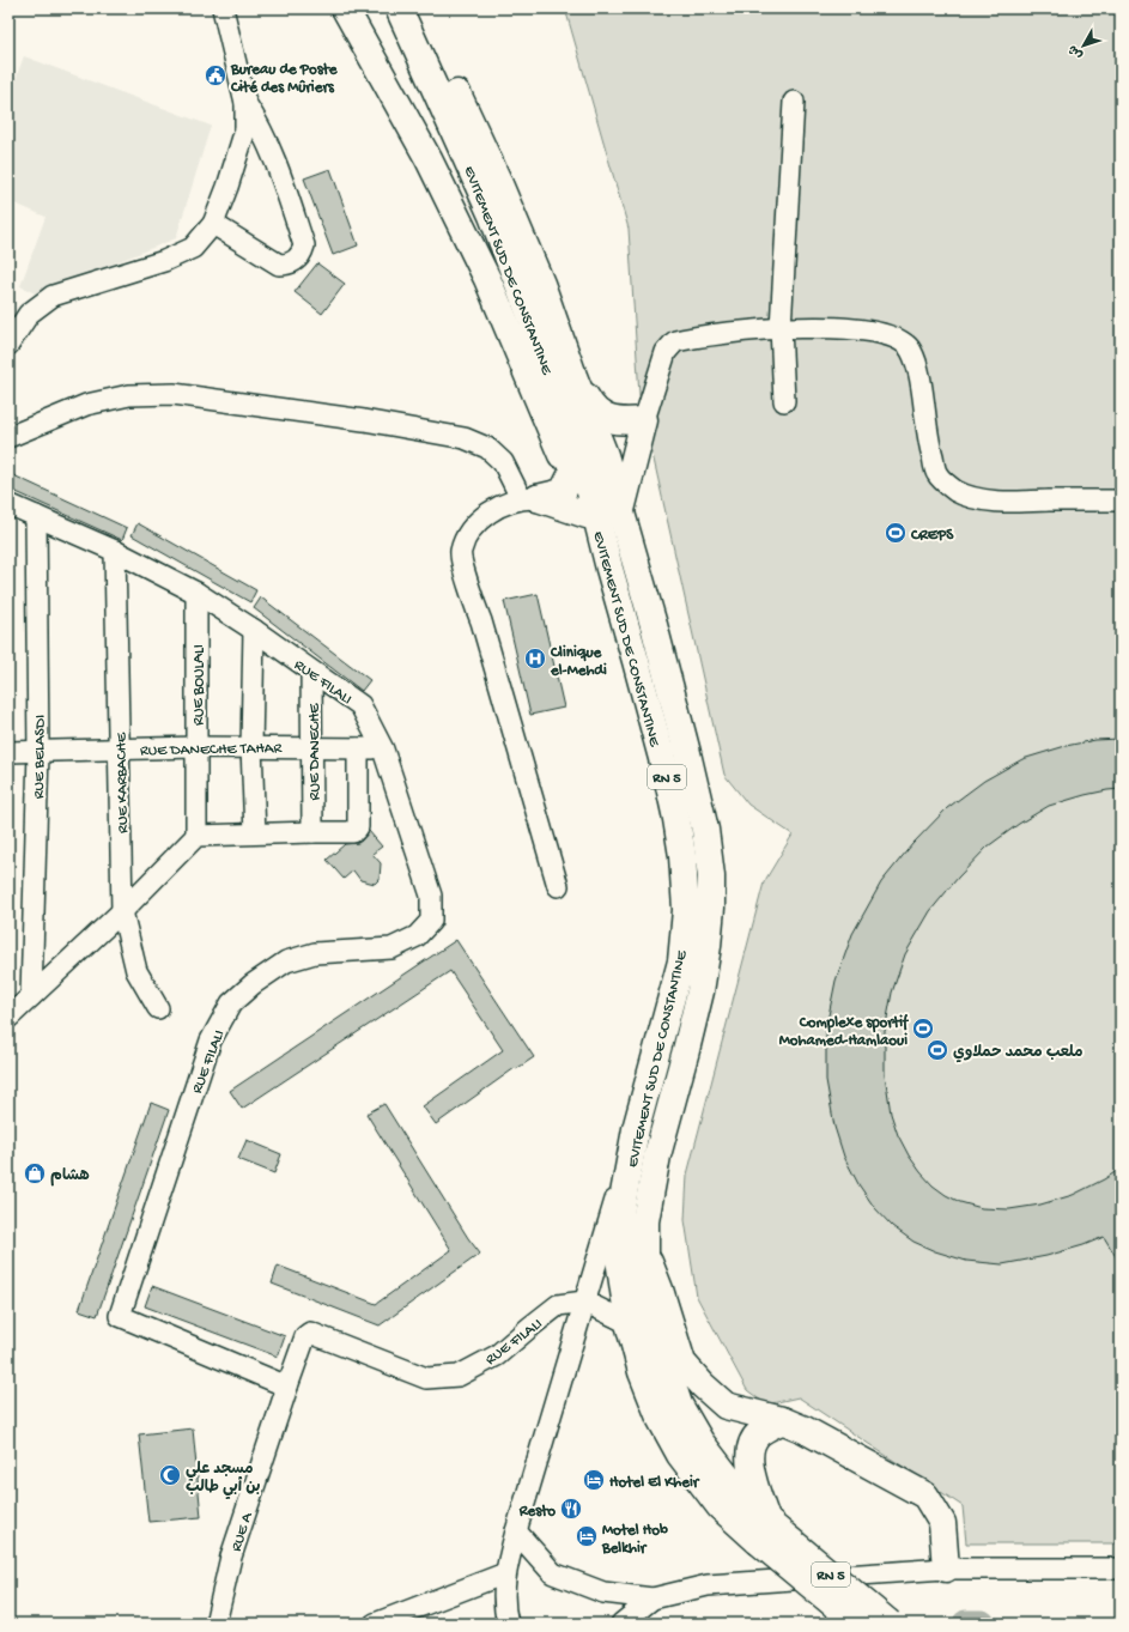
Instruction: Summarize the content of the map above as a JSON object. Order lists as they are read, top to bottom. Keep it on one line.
{"streets":{"main road":["EVITEMENT SUD DE CONSTANTINE","RN 5"],"street":["RUE FILALI","RUE BOULALI","RUE DANECHE TAHAR","RUE DANECHE","RUE BELASDI","RUE KARBACHE","RUE A"]},"crossings":[["EVITEMENT SUD DE CONSTANTINE","RN 5"],["RUE FILALI","RUE BOULALI"],["RUE FILALI","RUE DANECHE TAHAR"],["RUE FILALI","RUE DANECHE"],["RUE FILALI","RUE BELASDI"],["RUE FILALI","RUE KARBACHE"],["RUE FILALI","RUE A"],["RUE BOULALI","RUE DANECHE TAHAR"],["RUE DANECHE TAHAR","RUE DANECHE"],["RUE DANECHE TAHAR","RUE BELASDI"],["RUE DANECHE TAHAR","RUE KARBACHE"]],"places":{"public building":["Bureau de Poste Cité des Mûriers"],"sports":["CREPS","Complexe sportif Mohamed-Hamlaoui","ملعب محمد حملاوي"],"hospital":["Clinique el-Mehdi"],"shop":["هشام"],"mosque":["مسجد علي بن أبي طالب"],"hotel":["Hotel El Kheir","Motel Hob Belkhir"],"restaurant":["Resto"]},"north":"bottom left"}
